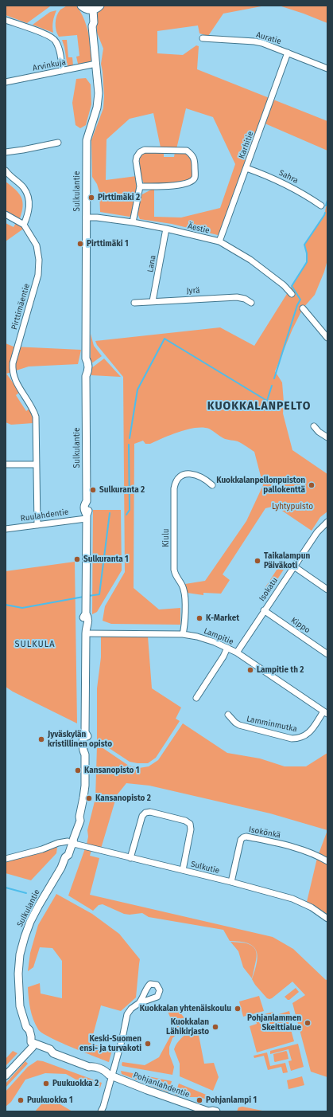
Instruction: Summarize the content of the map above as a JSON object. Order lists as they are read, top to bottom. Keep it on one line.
{"streets":{"main road":["Sulkulantie","Pohjanlahdentie"],"street":["Auratie","Arvinkuja","Karhitie","Sahra","Äestie","Lana","Jyrä","Pirttimäentie","Ruulahdentie","Kiulu","Isokatu","Kippo","Lampitie","Lamminmutka","Isokönkä","Sulkutie"]},"crossings":[["Auratie","Karhitie"],["Arvinkuja","Sulkulantie"],["Karhitie","Sahra"],["Karhitie","Äestie"],["Sulkulantie","Äestie"],["Sulkulantie","Ruulahdentie"],["Sulkulantie","Lampitie"],["Sulkulantie","Sulkutie"],["Sulkulantie","Pohjanlahdentie"],["Äestie","Lana"],["Lana","Jyrä"],["Pirttimäentie","Ruulahdentie"],["Kiulu","Lampitie"],["Isokatu","Kippo"],["Isokatu","Lampitie"],["Lampitie","Lamminmutka"],["Isokönkä","Sulkutie"]],"districts":["KUOKKALANPELTO","SULKULA"],"parks":["Lyhtypuisto"],"places":["Pirttimäki 2","Pirttimäki 1","Kuokkalanpellonpuiston pallokenttä","Sulkuranta 2","Sulkuranta 1","Taikalampun Päiväkoti","K-Market","Lampitie th 2","Jyväskylän kristillinen opisto","Kansanopisto 1","Kansanopisto 2","Kuokkalan yhtenäiskoulu","Pohjanlammen Skeittialue","Kuokkalan Lähikirjasto","Keski-Suomen ensi- ja turvakoti","Puukuokka 2","Puukuokka 1","Pohjanlampi 1"]}
